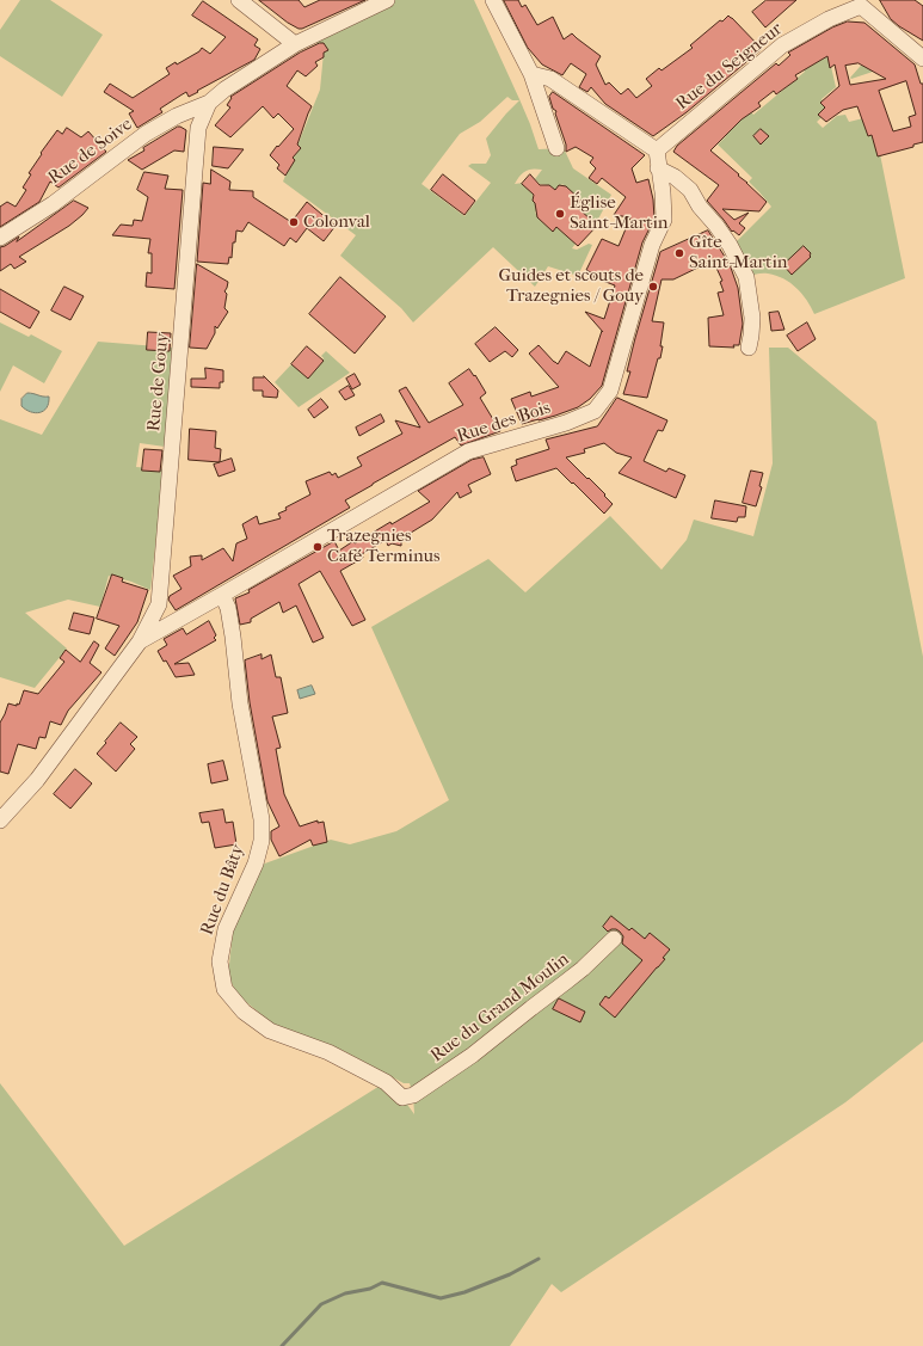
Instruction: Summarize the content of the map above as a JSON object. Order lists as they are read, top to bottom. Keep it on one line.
{"streets":{"street":["Rue du Seigneur","Rue de Soive","Rue de Gouy","Rue des Bois","Rue du Bâty","Rue du Grand Moulin"]},"crossings":[["Rue du Seigneur","Rue des Bois"],["Rue de Soive","Rue de Gouy"],["Rue de Gouy","Rue des Bois"],["Rue des Bois","Rue du Bâty"],["Rue du Bâty","Rue du Grand Moulin"]],"places":["Église Saint-Martin","Colonval","Gîte Saint-Martin","Guides et scouts de Trazegnies / Gouy","Trazegnies Café Terminus"]}
